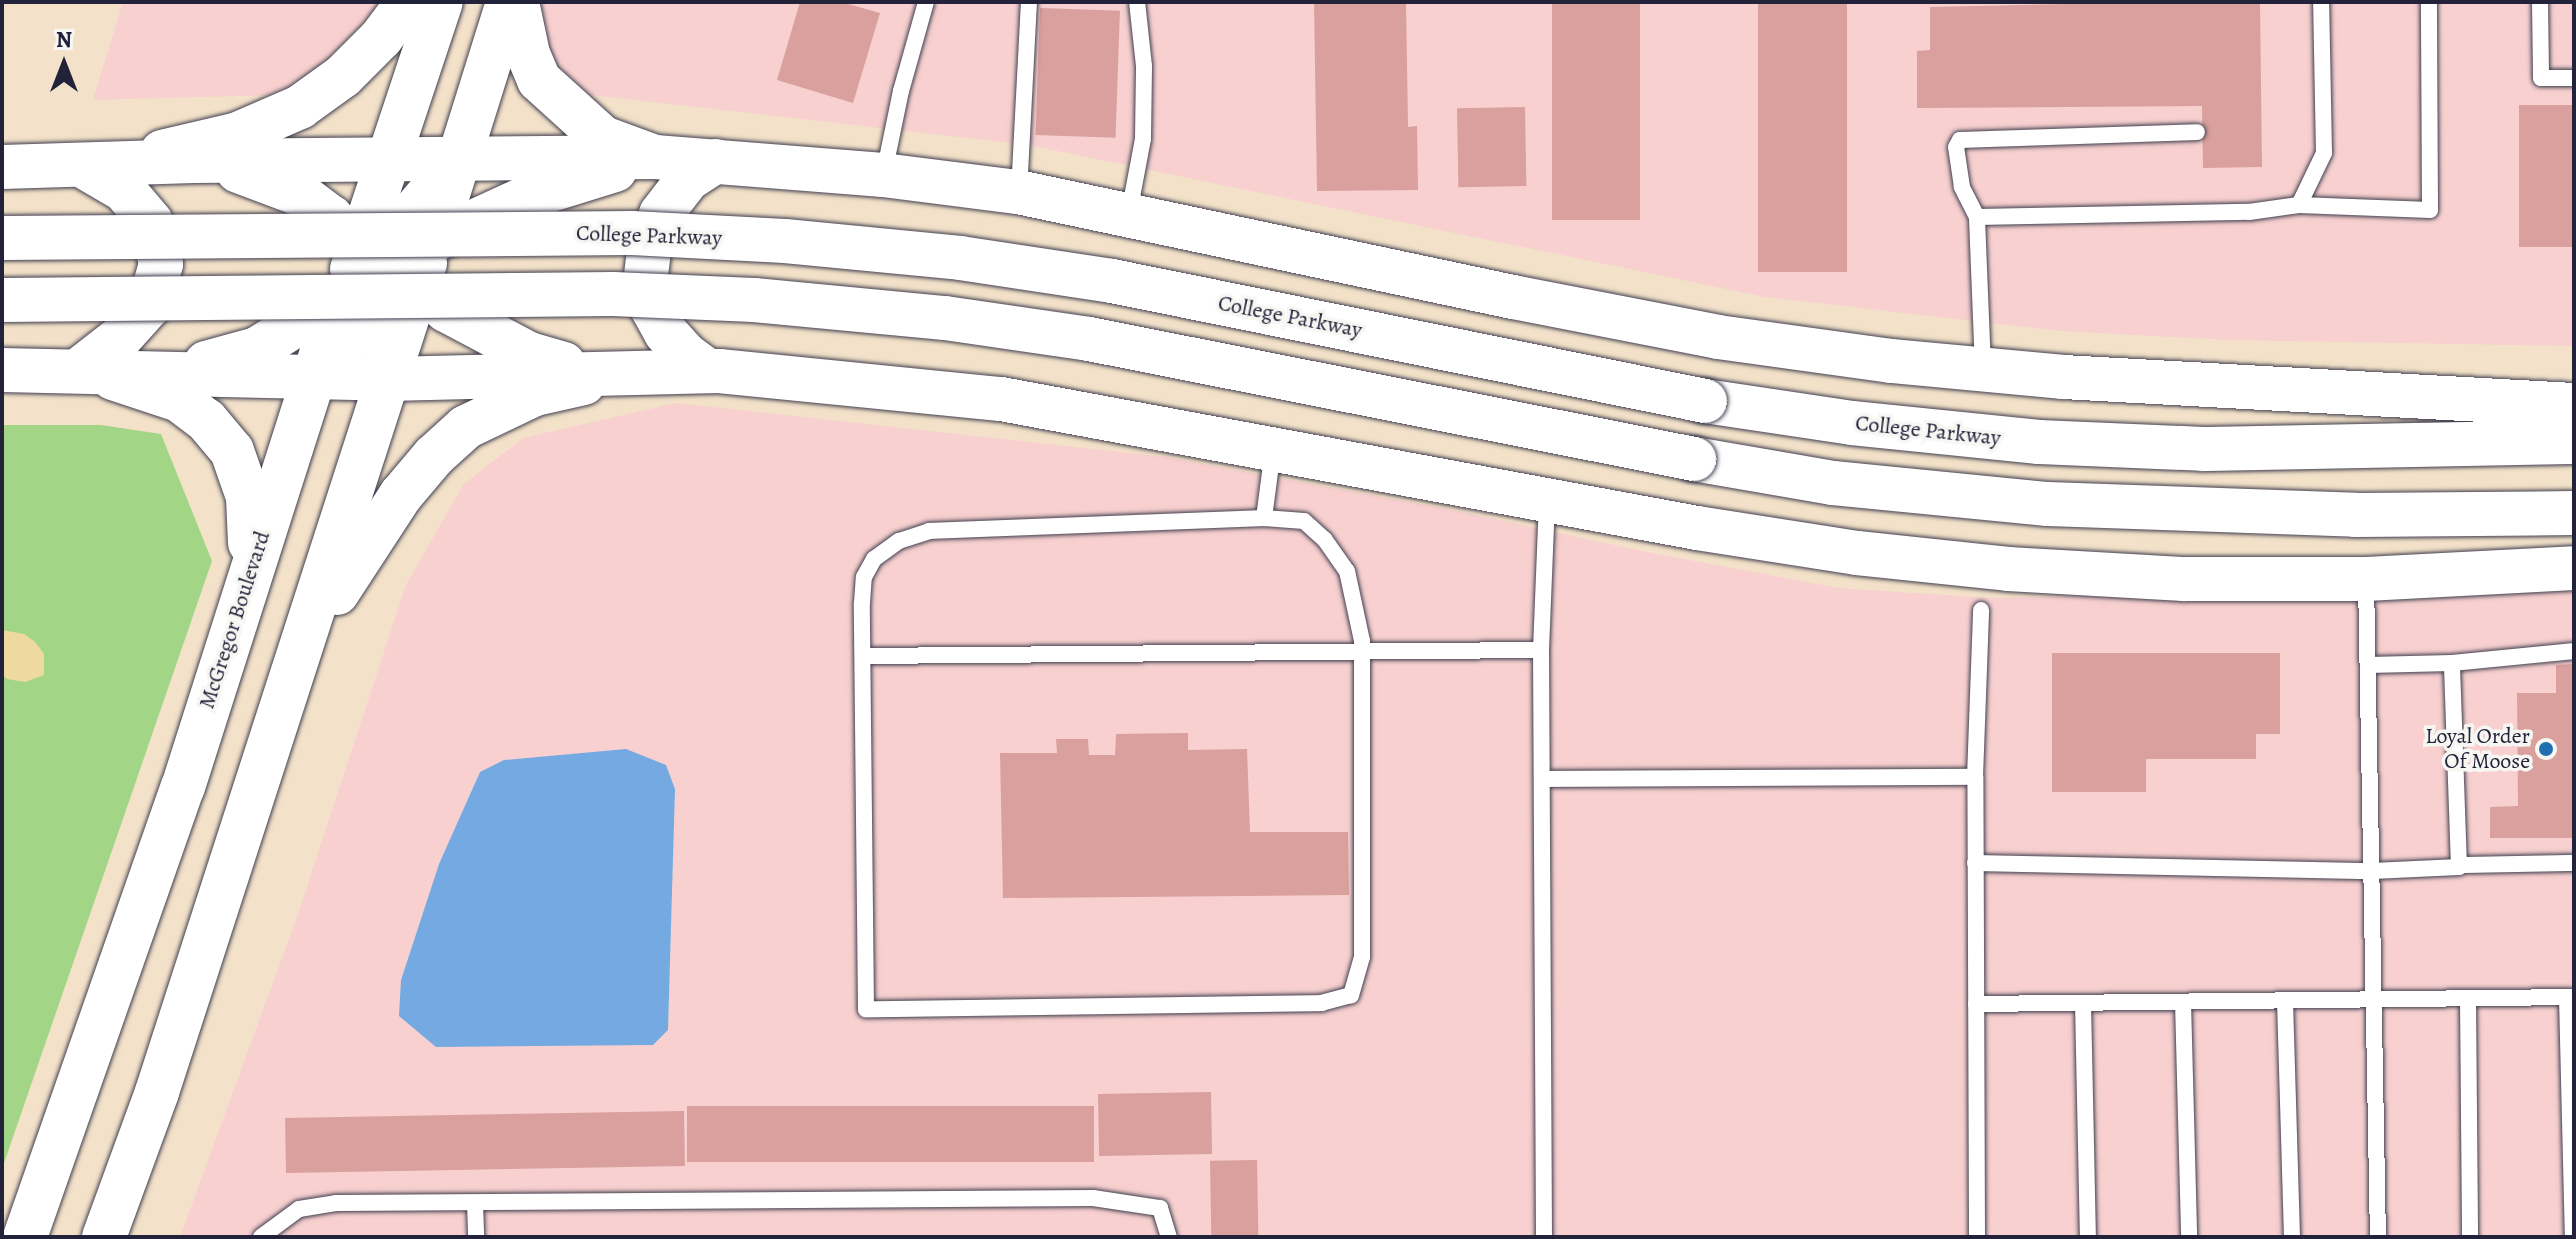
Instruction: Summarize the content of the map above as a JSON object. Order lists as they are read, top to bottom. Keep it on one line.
{"streets":{"main road":["College Parkway","McGregor Boulevard"]},"places":["Loyal Order Of Moose"],"north":"top"}
